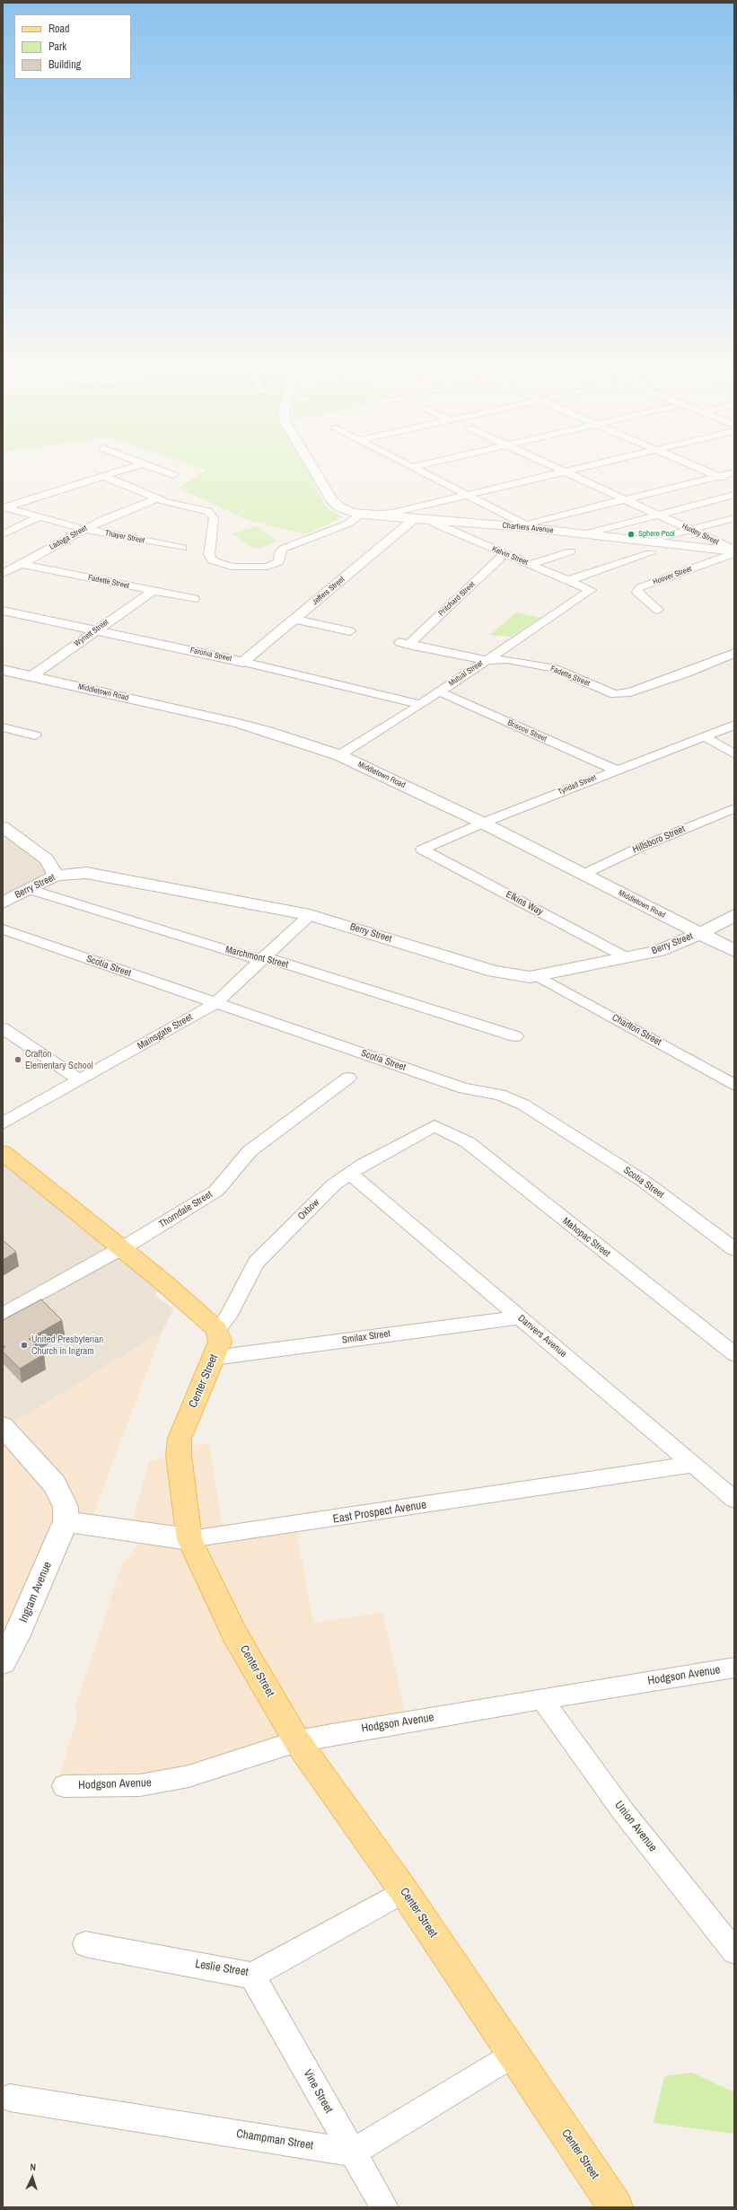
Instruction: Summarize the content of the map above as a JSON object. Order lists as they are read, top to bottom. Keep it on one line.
{"streets":{"main road":["Center Street"],"street":["Chartiers Avenue","Huxley Street","Thayer Street","Ladoga Street","Kelvin Street","Hoover Street","Fadette Street","Jeffers Street","Pritchard Street","Wynett Street","Faronia Street","Mutual Street","Middletown Road","Briscoe Street","Tyndall Street","Hillsboro Street","Berry Street","Elkins Way","Marchmont Street","Scotia Street","Charlton Street","Mainsgate Street","Thorndale Street","Oxbow","Mahopac Street","Danvers Avenue","Smilax Street","East Prospect Avenue","Ingram Avenue","Hodgson Avenue","Union Avenue","Leslie Street","Vine Street","Champman Street"]},"crossings":[["Chartiers Avenue","Huxley Street"],["Chartiers Avenue","Kelvin Street"],["Chartiers Avenue","Hoover Street"],["Chartiers Avenue","Jeffers Street"],["Huxley Street","Hoover Street"],["Thayer Street","Ladoga Street"],["Ladoga Street","Fadette Street"],["Kelvin Street","Pritchard Street"],["Kelvin Street","Mutual Street"],["Fadette Street","Pritchard Street"],["Fadette Street","Wynett Street"],["Fadette Street","Mutual Street"],["Jeffers Street","Faronia Street"],["Wynett Street","Faronia Street"],["Wynett Street","Middletown Road"],["Faronia Street","Mutual Street"],["Mutual Street","Middletown Road"],["Mutual Street","Briscoe Street"],["Middletown Road","Tyndall Street"],["Middletown Road","Hillsboro Street"],["Middletown Road","Berry Street"],["Briscoe Street","Tyndall Street"],["Tyndall Street","Elkins Way"],["Berry Street","Elkins Way"],["Berry Street","Marchmont Street"],["Berry Street","Charlton Street"],["Berry Street","Mainsgate Street"],["Marchmont Street","Mainsgate Street"],["Scotia Street","Mainsgate Street"],["Oxbow","Mahopac Street"],["Oxbow","Danvers Avenue"],["Oxbow","Center Street"],["Danvers Avenue","Smilax Street"],["Danvers Avenue","East Prospect Avenue"],["Smilax Street","Center Street"],["Center Street","East Prospect Avenue"],["Center Street","Hodgson Avenue"],["Center Street","Leslie Street"],["East Prospect Avenue","Ingram Avenue"],["Hodgson Avenue","Union Avenue"],["Leslie Street","Vine Street"],["Vine Street","Champman Street"]],"places":["Sphere Pool","Crafton Elementary School","United Presbyterian Church in Ingram"],"legend":["Road","Park","Building"],"north":"top"}
